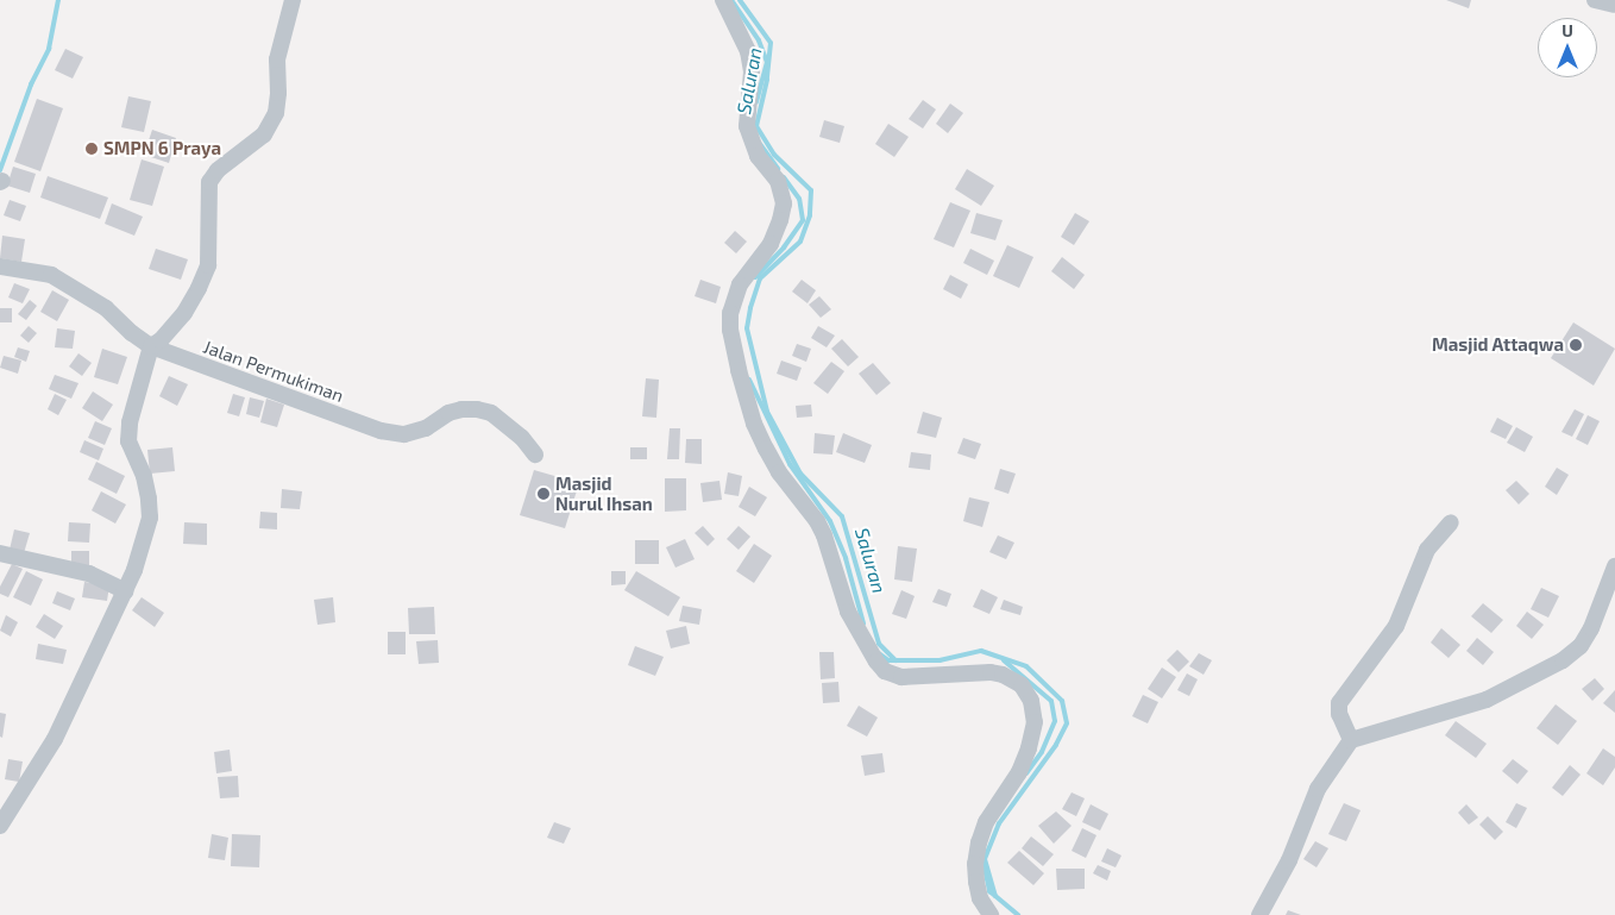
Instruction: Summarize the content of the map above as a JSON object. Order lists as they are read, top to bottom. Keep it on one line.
{"streets":{"street":["Jalan Permukiman"]},"water":["Saluran"],"places":["SMPN 6 Praya","Masjid Attaqwa","Masjid Nurul Ihsan"],"north":"top"}
